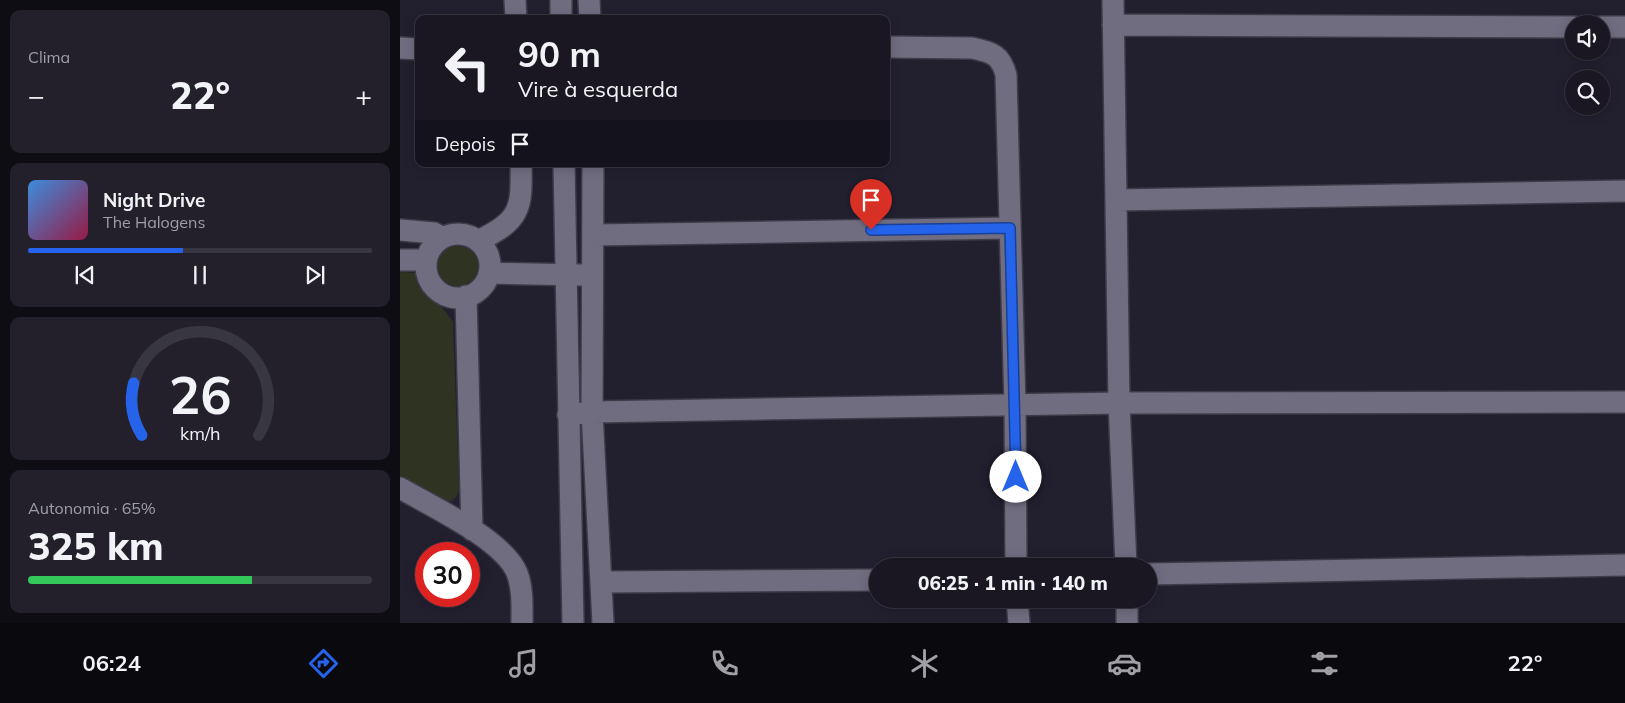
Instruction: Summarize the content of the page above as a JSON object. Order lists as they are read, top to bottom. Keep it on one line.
{"page":{"tile":["Clima",["Autonomia · 65%","325 km"]],"turn":["90 m","Vire à esquerda"],"heat":["−","22°","+"],"then":"Depois","song":["Night Drive","The Halogens"],"limit":"30","trip":"06:25 · 1 min · 140 m","tabs":["06:24","22°"],"gauge":["26","km/h"]}}
